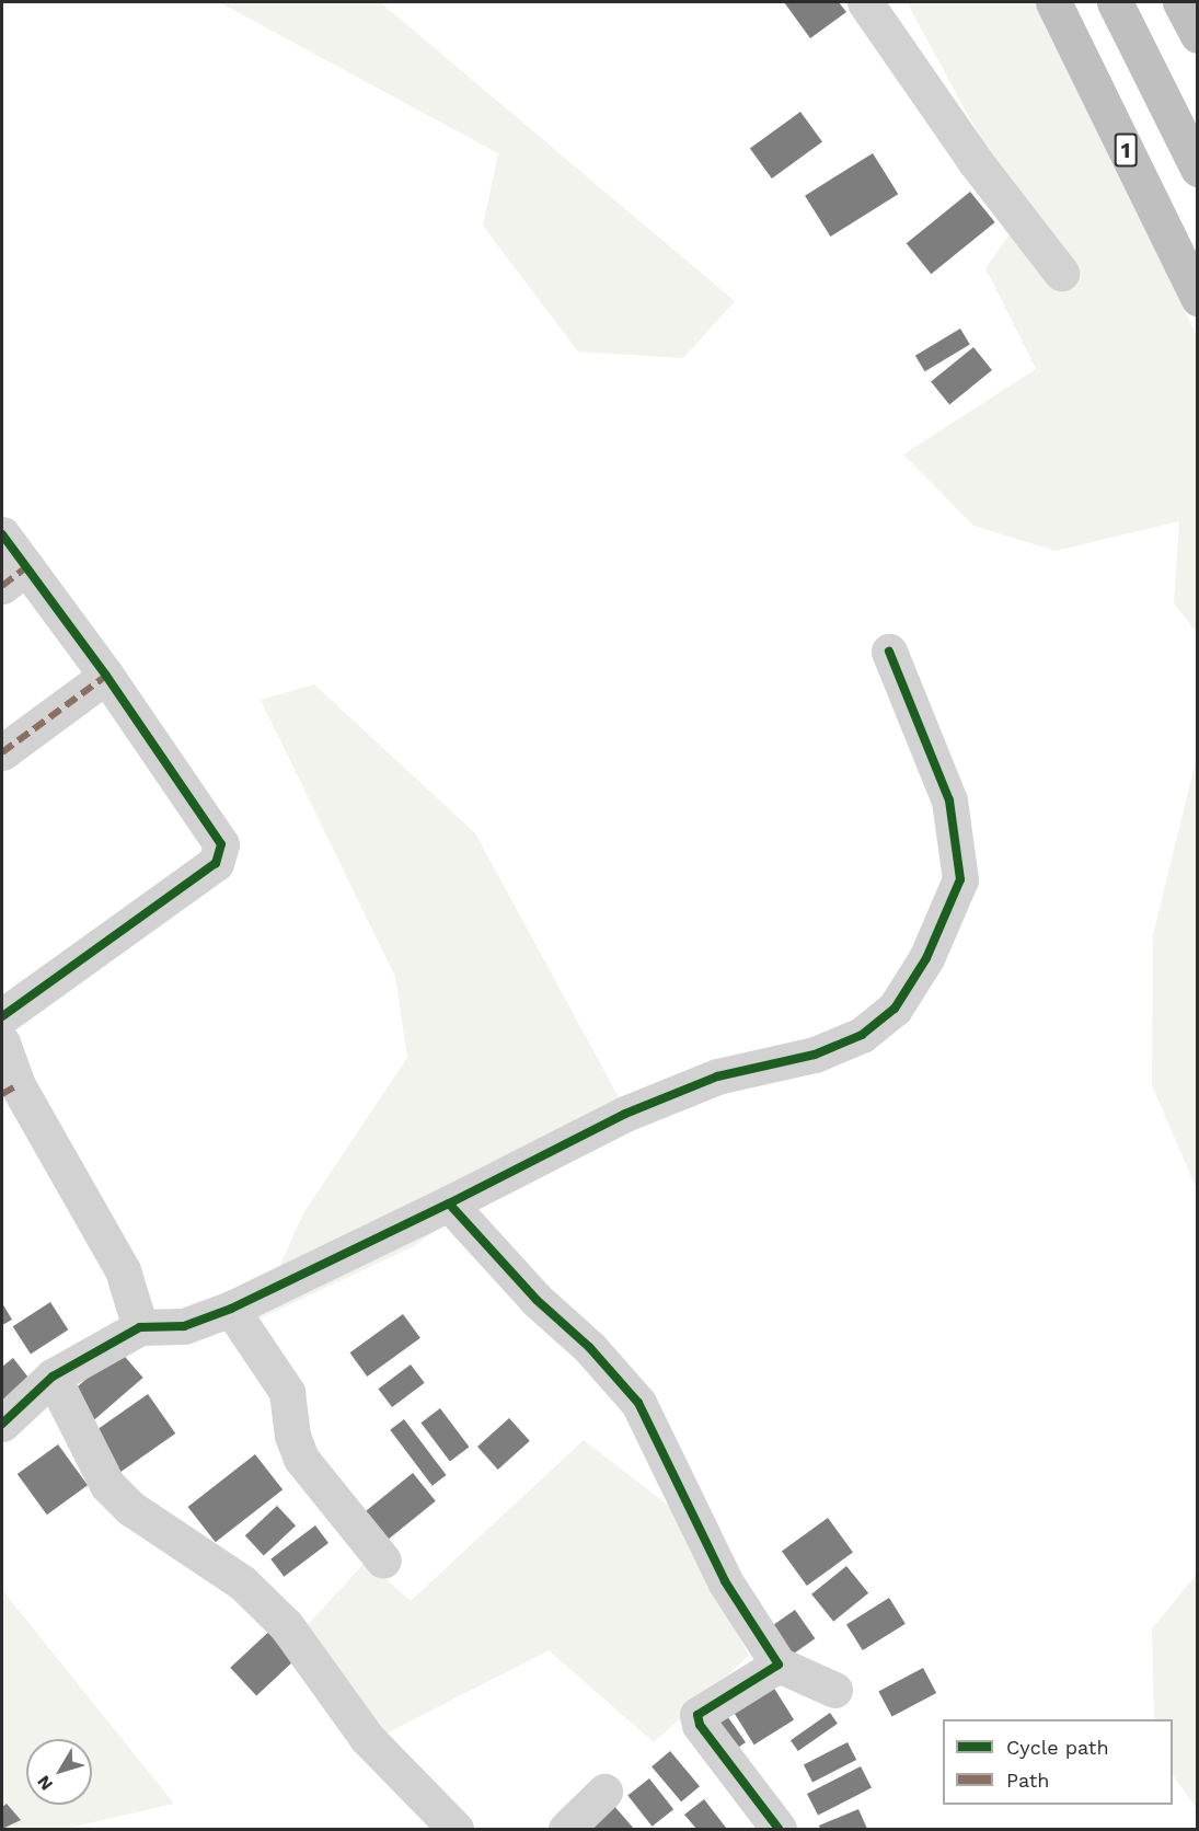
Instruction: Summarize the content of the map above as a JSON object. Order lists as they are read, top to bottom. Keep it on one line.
{"streets":{"highway":["1"]},"legend":["Cycle path","Path"],"north":"bottom left"}
